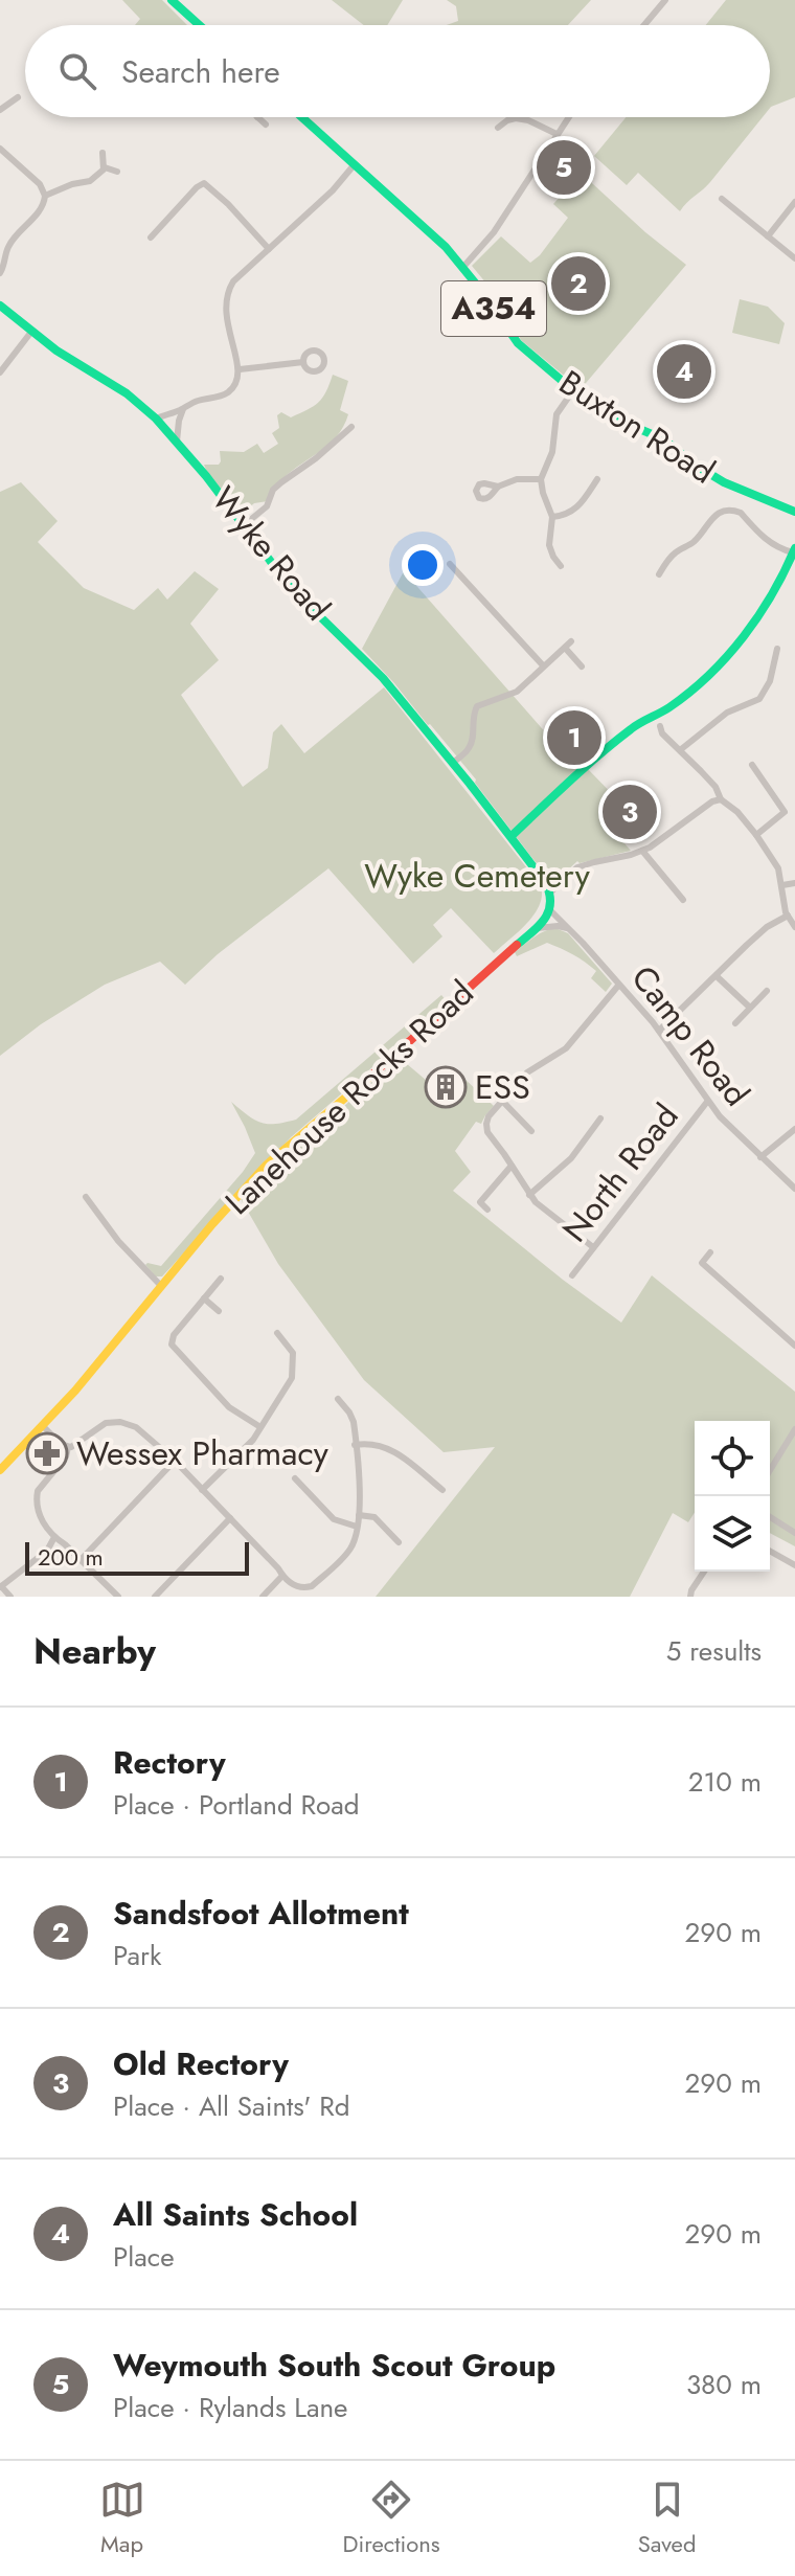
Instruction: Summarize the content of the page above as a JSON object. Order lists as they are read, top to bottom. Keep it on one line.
{"streets":{"main road":["A354","Buxton Road","Wyke Road","Lanehouse Rocks Road"],"street":["Camp Road","North Road"]},"crossings":[["Camp Road","Lanehouse Rocks Road"],["Camp Road","North Road"]],"parks":["Wyke Cemetery"],"places":{"building":["ESS"],"pharmacy":["Wessex Pharmacy"]},"scale_bar":"200 m","page":{"search":"Search here","pins":["5","2","4","1","3"],"scale":"200 m","heading":["Nearby","5 results"],"list":[{"mark":"1","name":"Rectory","note":"Place · Portland Road","value":"210 m"},{"mark":"2","name":"Sandsfoot Allotment","note":"Park","value":"290 m"},{"mark":"3","name":"Old Rectory","note":"Place · All Saints' Rd","value":"290 m"},{"mark":"4","name":"All Saints School","note":"Place","value":"290 m"},{"mark":"5","name":"Weymouth South Scout Group","note":"Place · Rylands Lane","value":"380 m"}],"nav":["Map","Directions","Saved"]}}
